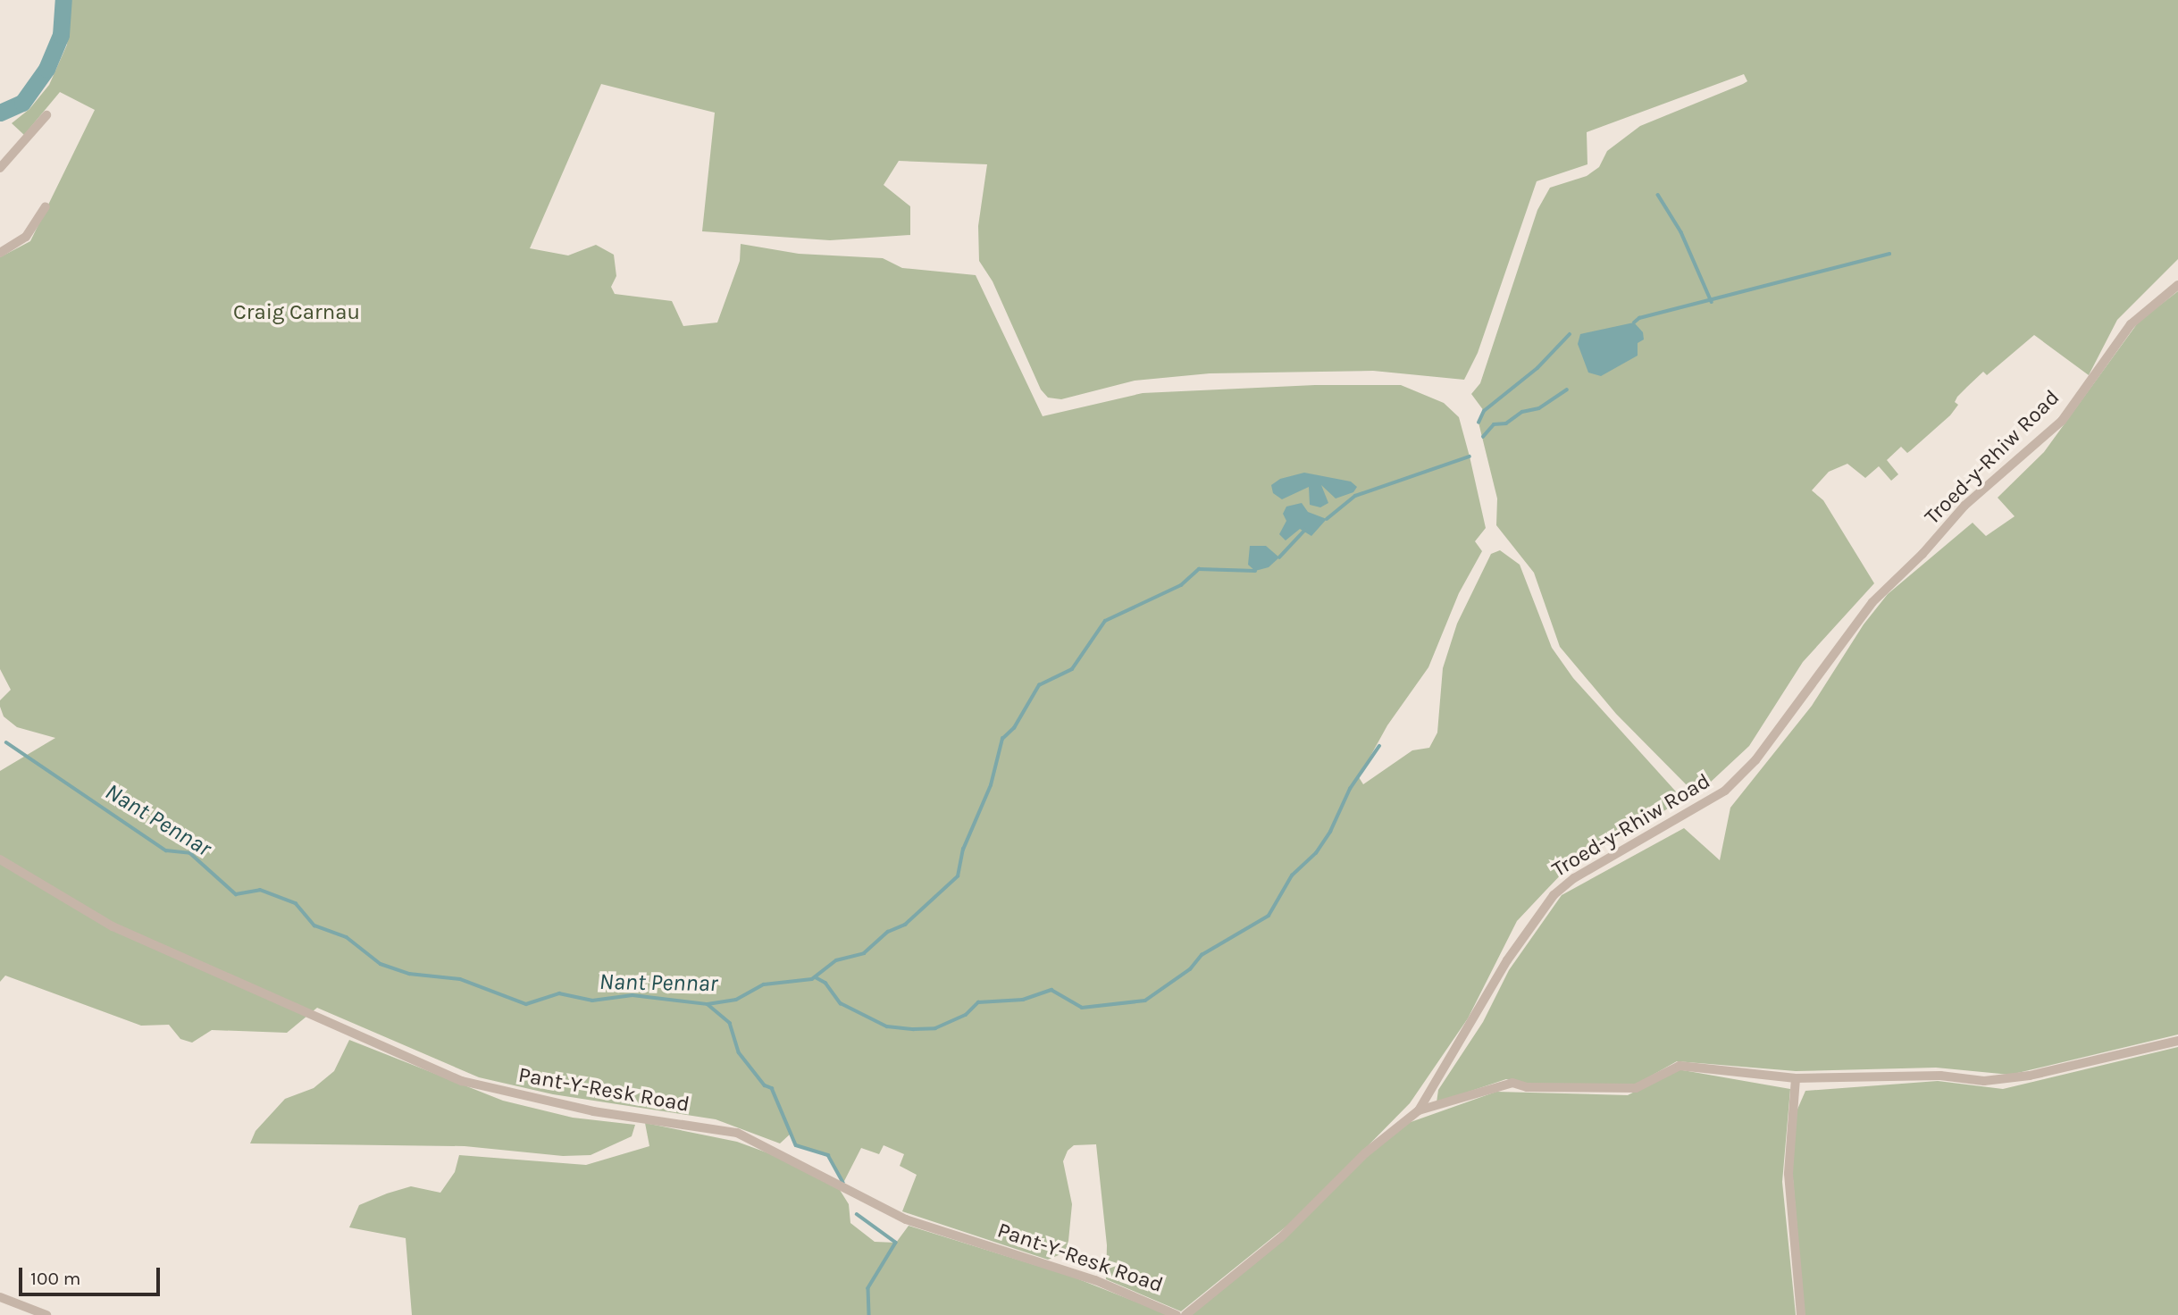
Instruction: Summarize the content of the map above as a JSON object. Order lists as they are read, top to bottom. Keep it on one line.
{"streets":{"street":["Troed-y-Rhiw Road","Pant-Y-Resk Road"]},"water":["Nant Pennar"],"parks":["Craig Carnau"],"scale_bar":"100 m"}
